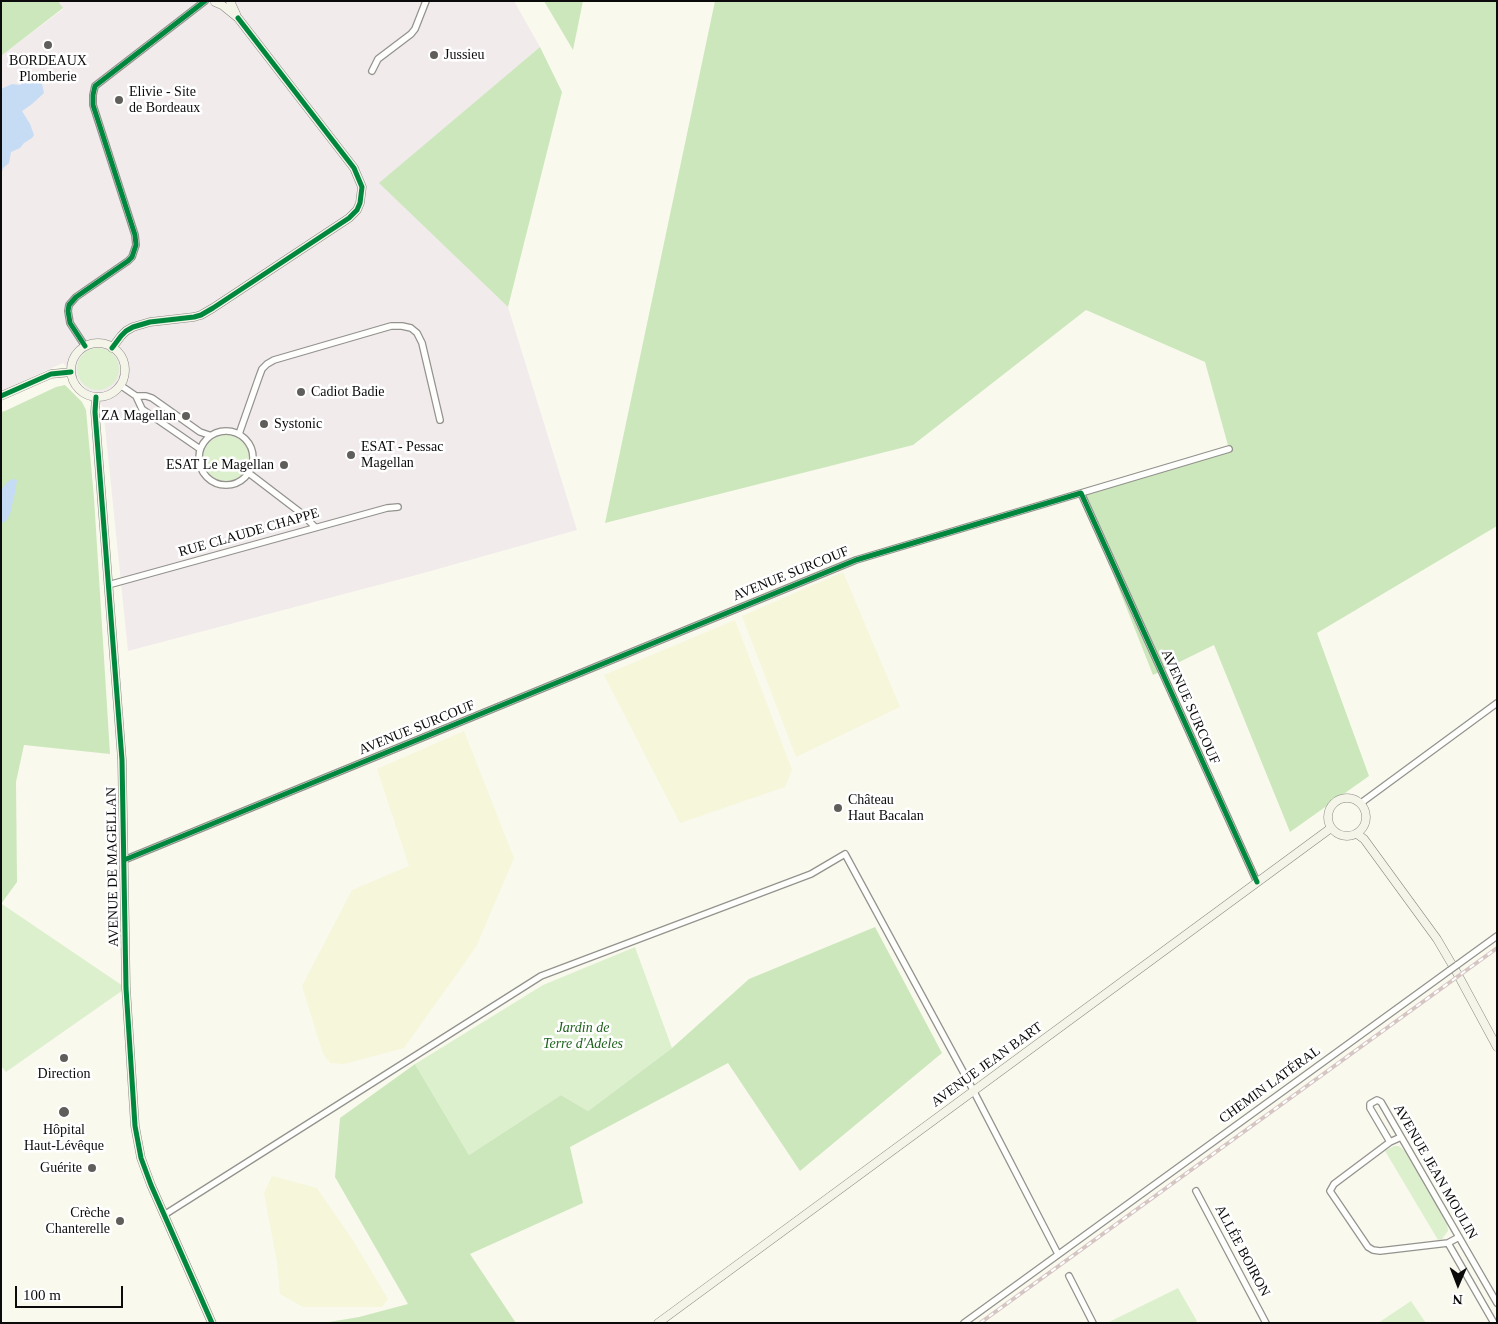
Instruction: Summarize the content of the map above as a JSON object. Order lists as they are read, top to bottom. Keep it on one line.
{"streets":{"street":["RUE CLAUDE CHAPPE","AVENUE SURCOUF","AVENUE DE MAGELLAN","AVENUE JEAN BART","CHEMIN LATÉRAL","AVENUE JEAN MOULIN","ALLÉE BOIRON"]},"crossings":[["RUE CLAUDE CHAPPE","AVENUE DE MAGELLAN"],["AVENUE SURCOUF","AVENUE DE MAGELLAN"],["AVENUE SURCOUF","AVENUE JEAN BART"]],"parks":["Jardin de Terre d'Adeles"],"places":["BORDEAUX Plomberie","Jussieu","Elivie - Site de Bordeaux","Cadiot Badie","ZA Magellan","Systonic","ESAT - Pessac Magellan","ESAT Le Magellan","Château Haut Bacalan","Direction","Hôpital Haut-Lévêque","Guérite","Crèche Chanterelle"],"scale_bar":"100 m","north":"bottom"}
